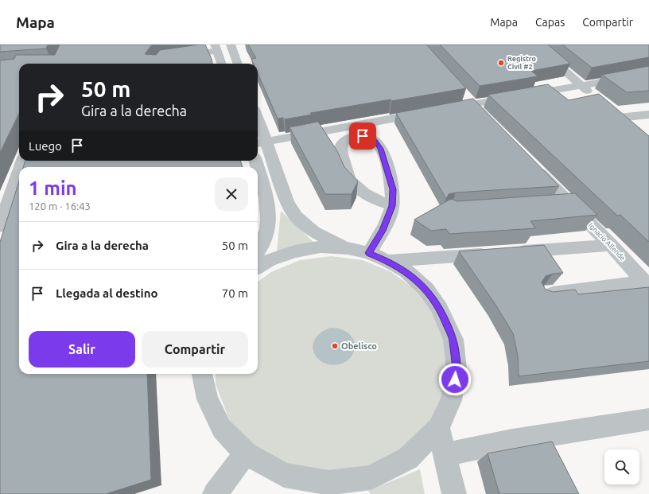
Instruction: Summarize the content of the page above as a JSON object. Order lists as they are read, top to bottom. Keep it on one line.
{"streets":{"street":["Ignacio Allende"]},"places":["Registro Civil #2","Obelisco"],"page":{"header":"Mapa","nav":["Mapa","Capas","Compartir"],"turn":["50 m","Gira a la derecha"],"then":"Luego","heading":["1 min","120 m · 16:43"],"list":[{"name":"Gira a la derecha","value":"50 m"},{"name":"Llegada al destino","value":"70 m"}],"buttons":["Salir","Compartir"]}}
